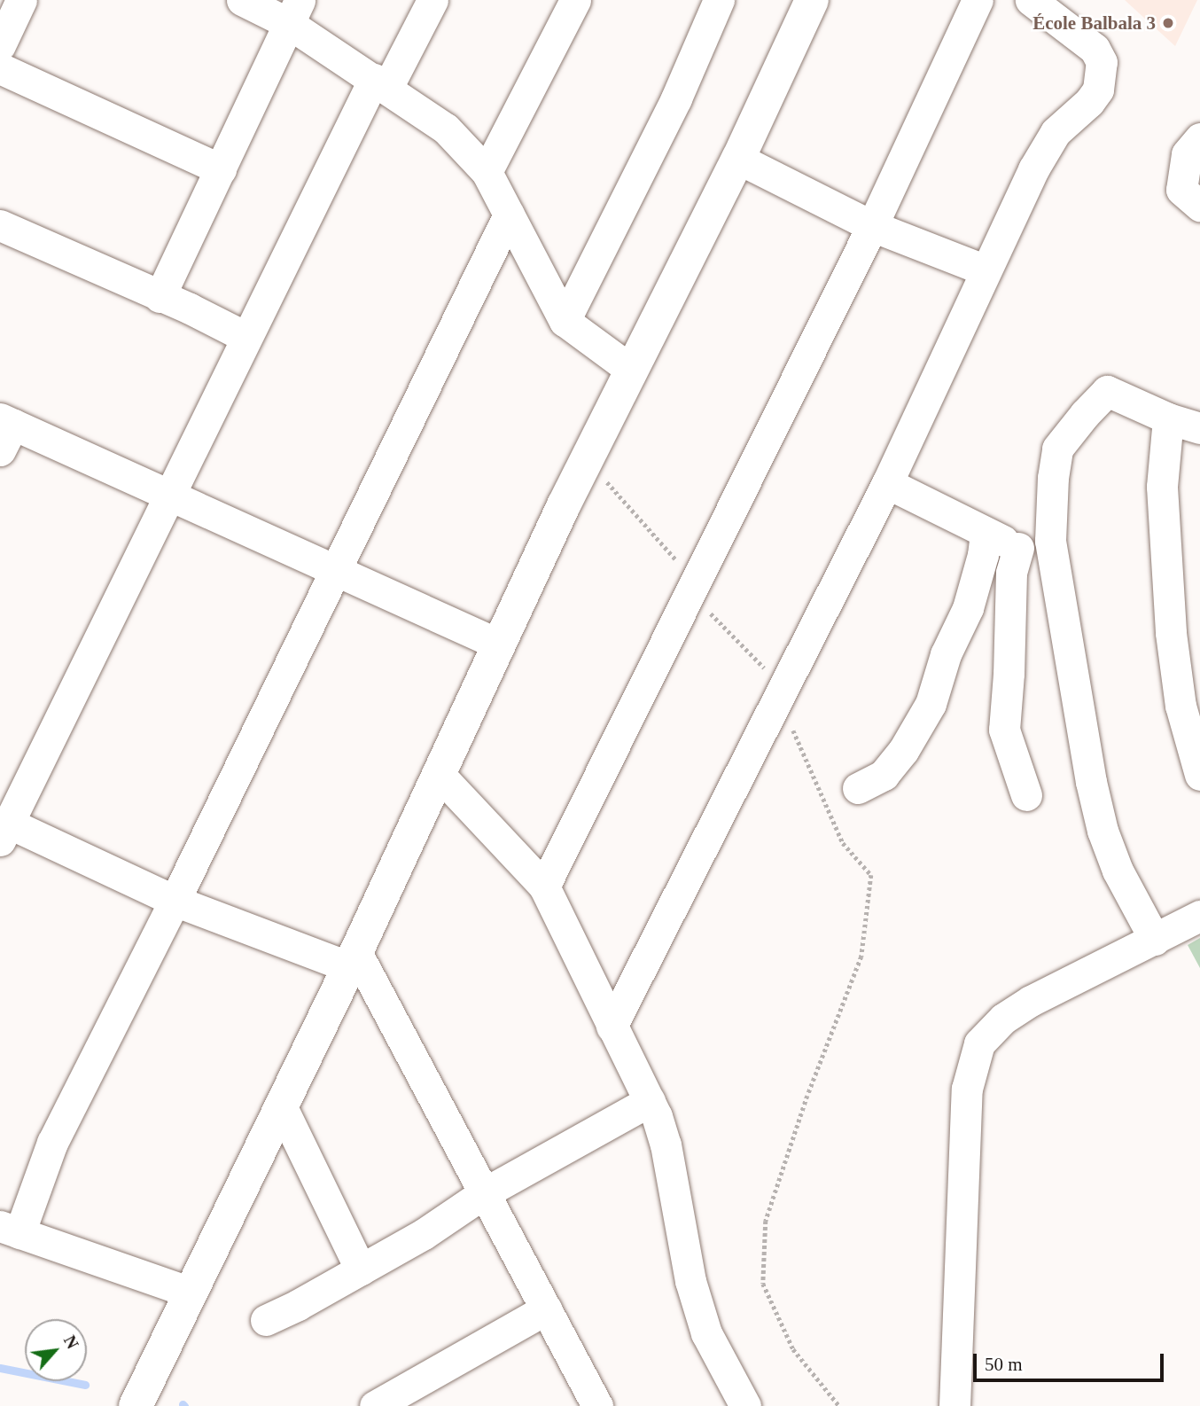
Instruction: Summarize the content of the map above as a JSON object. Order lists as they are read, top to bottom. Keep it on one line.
{"places":["École Balbala 3"],"scale_bar":"50 m","north":"top right"}
